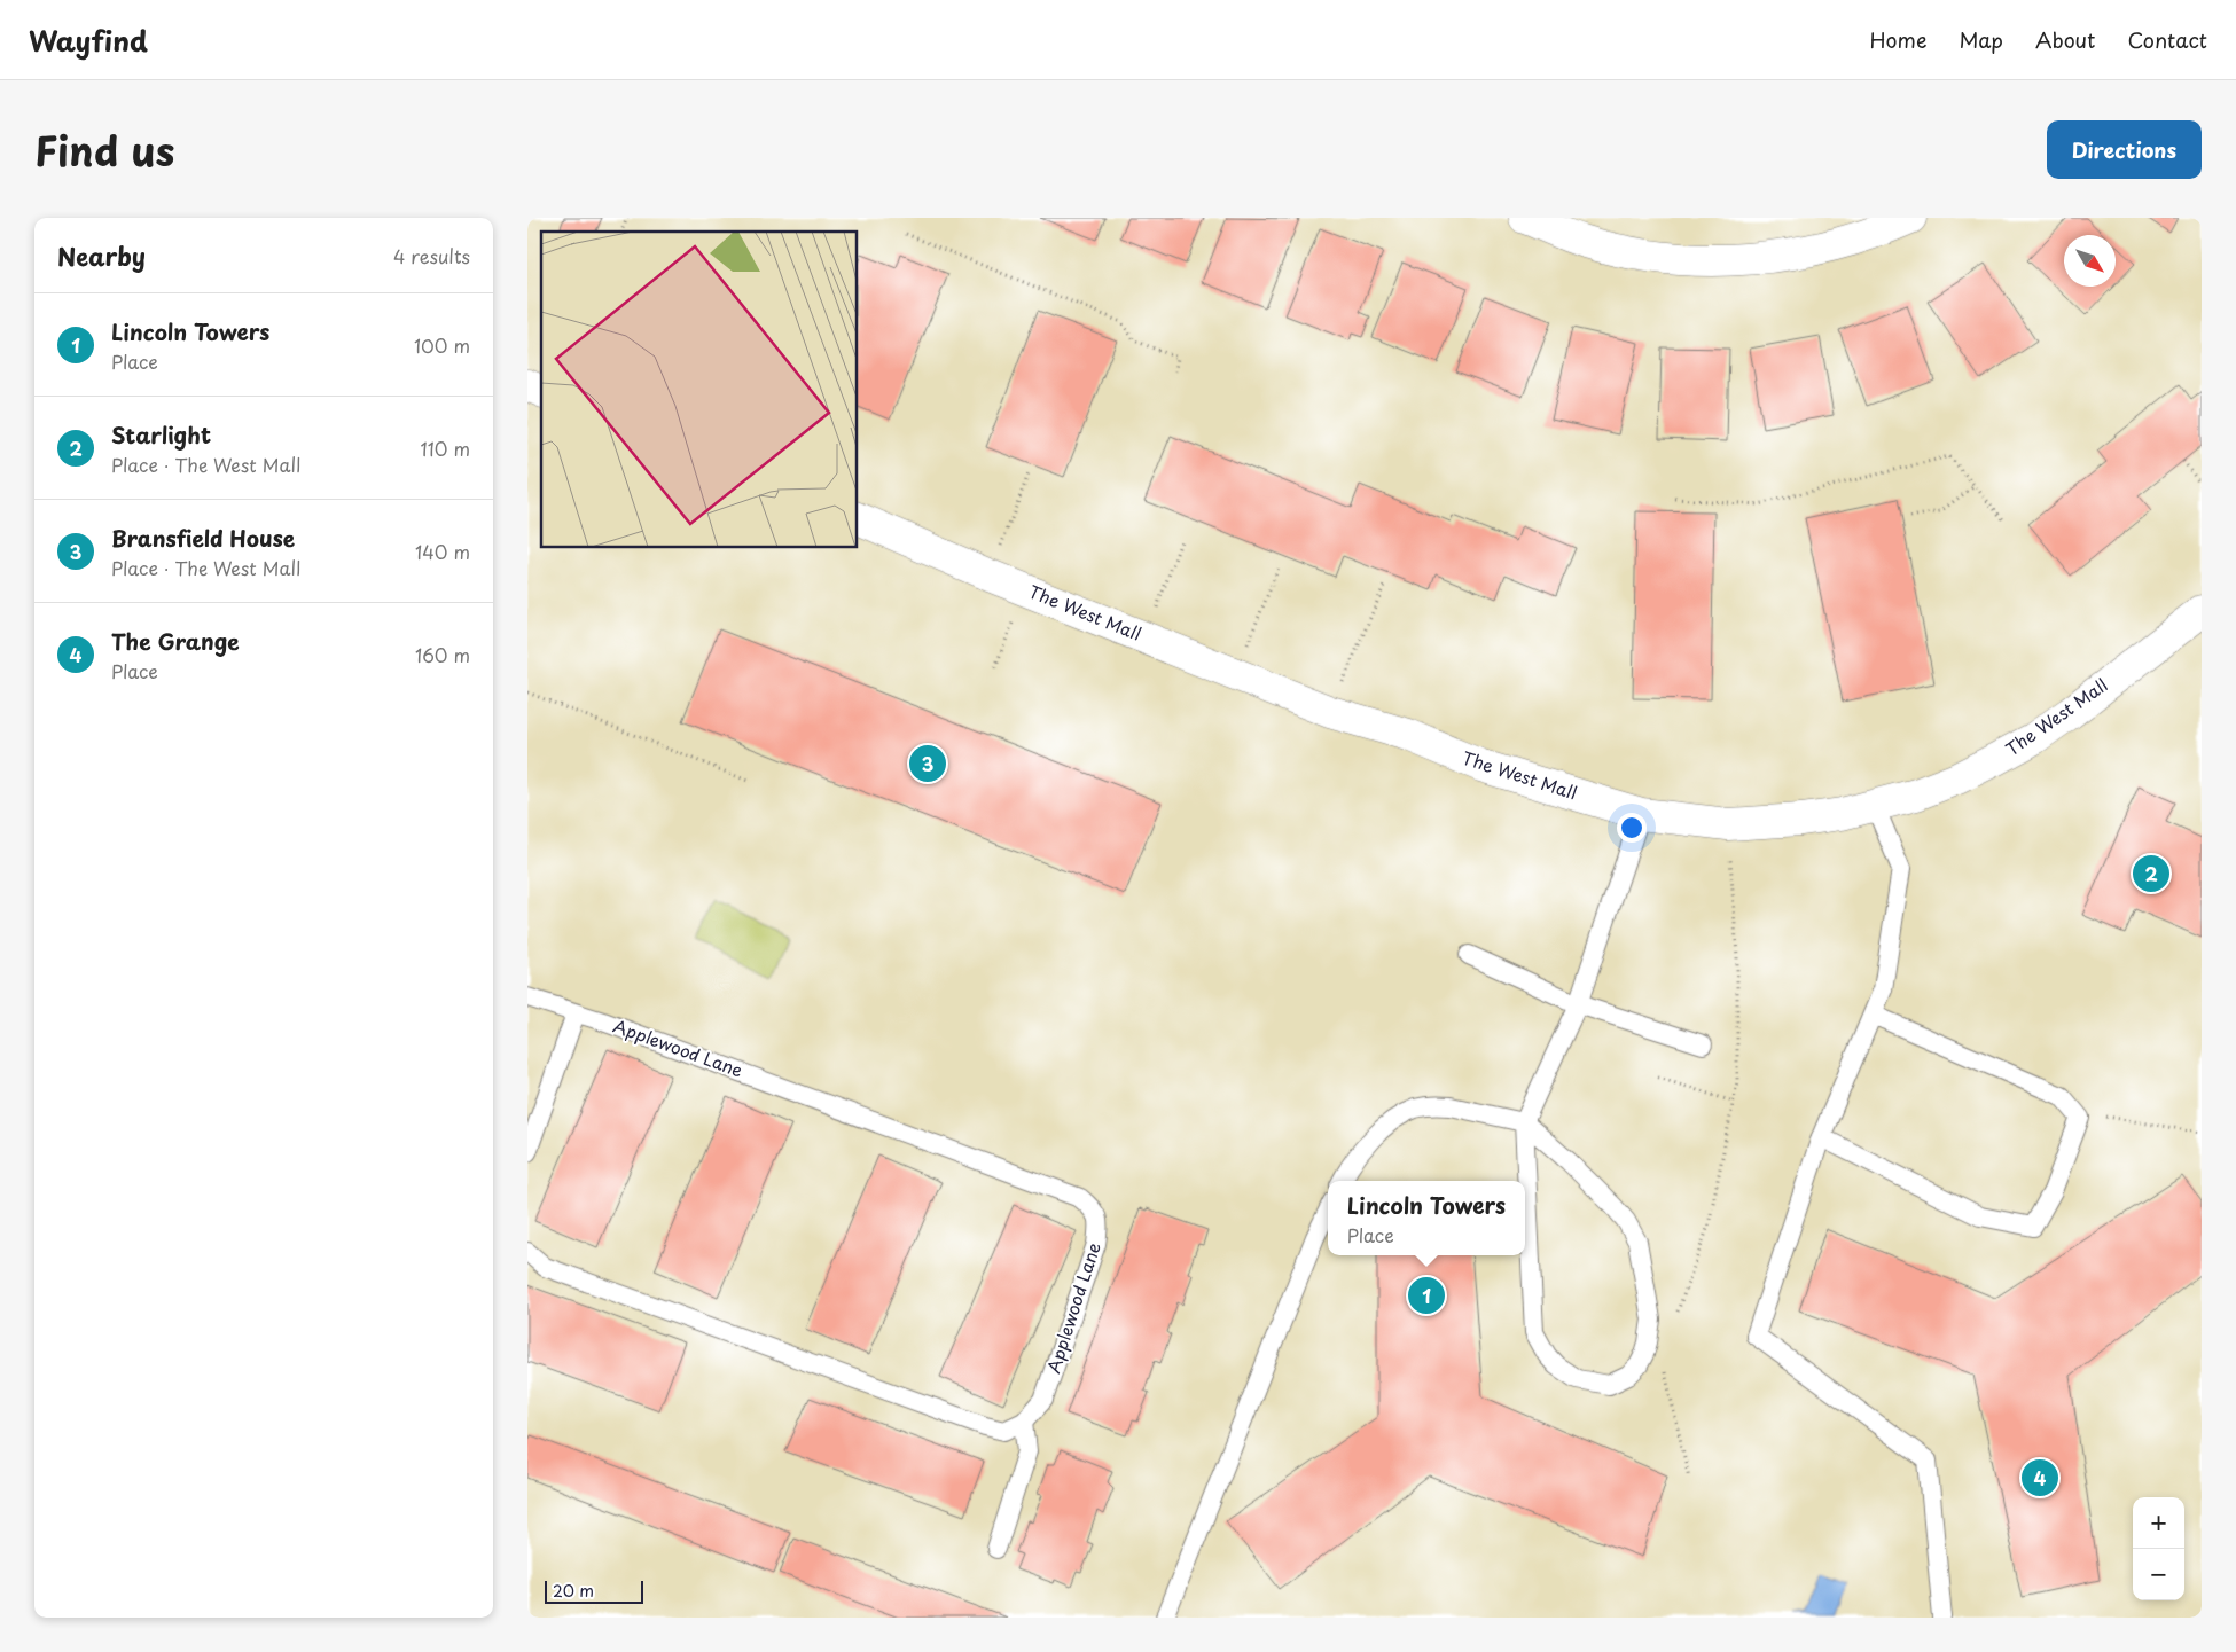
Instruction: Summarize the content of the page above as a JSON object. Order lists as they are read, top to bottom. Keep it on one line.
{"streets":{"main road":["The West Mall"],"lane":["Applewood Lane"]},"scale_bar":"20 m","north":"bottom right","page":{"header":"Wayfind","nav":["Home","Map","About","Contact"],"title":"Find us","buttons":"Directions","heading":["Nearby","4 results"],"list":[{"mark":"1","name":"Lincoln Towers","note":"Place","value":"100 m"},{"mark":"2","name":"Starlight","note":"Place · The West Mall","value":"110 m"},{"mark":"3","name":"Bransfield House","note":"Place · The West Mall","value":"140 m"},{"mark":"4","name":"The Grange","note":"Place","value":"160 m"}],"pins":["3","2","1","4"],"popup":["Lincoln Towers","Place"],"map_buttons":["+","−"],"scale":"20 m"}}
